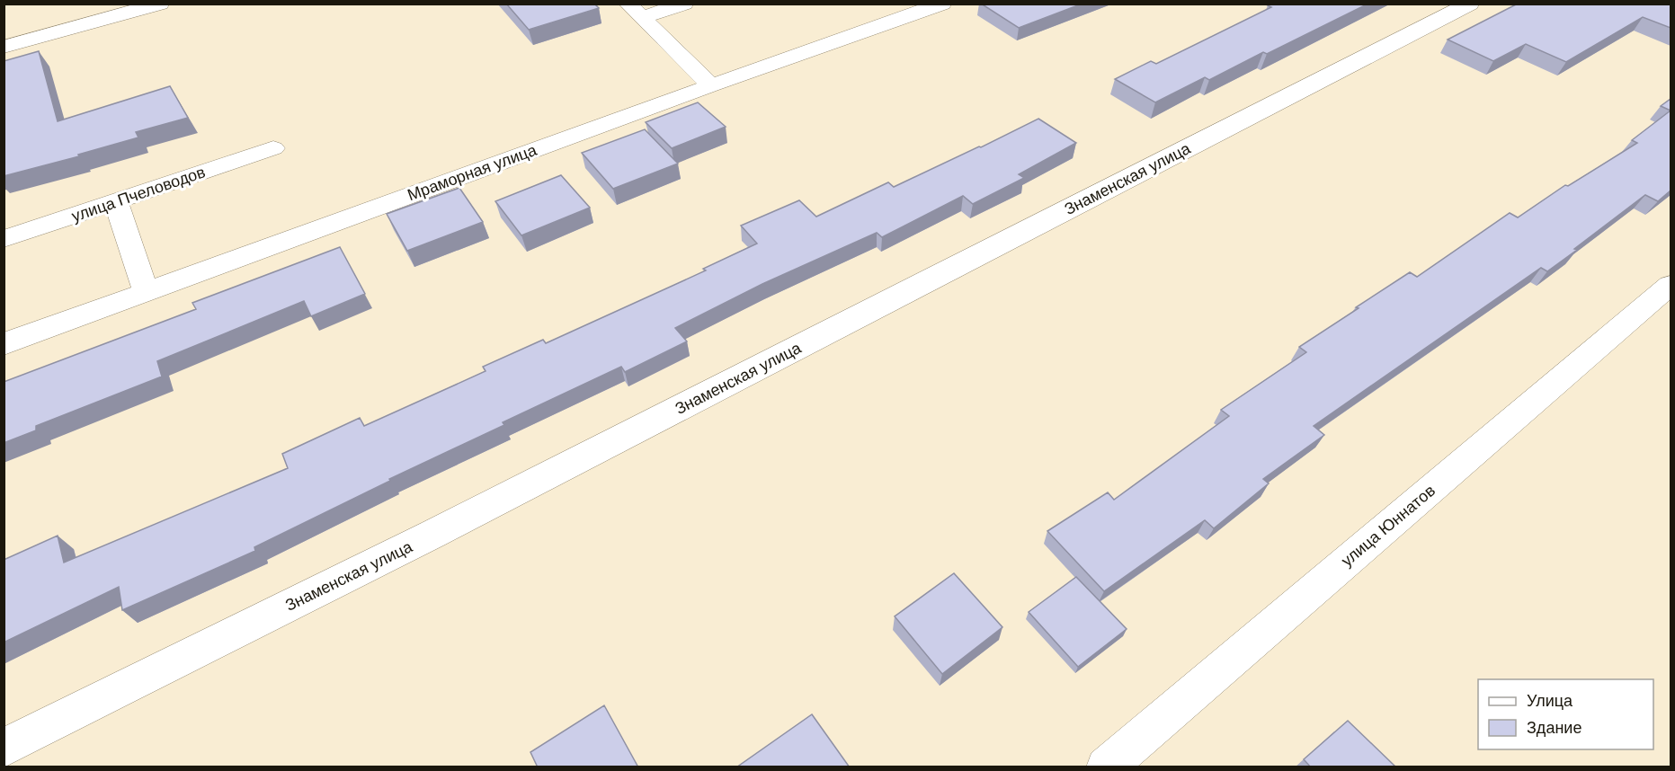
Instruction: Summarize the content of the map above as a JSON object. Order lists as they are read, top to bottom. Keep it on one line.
{"streets":{"street":["Мраморная улица","Знаменская улица","улица Пчеловодов","улица Юннатов"]},"legend":["Улица","Здание"]}
